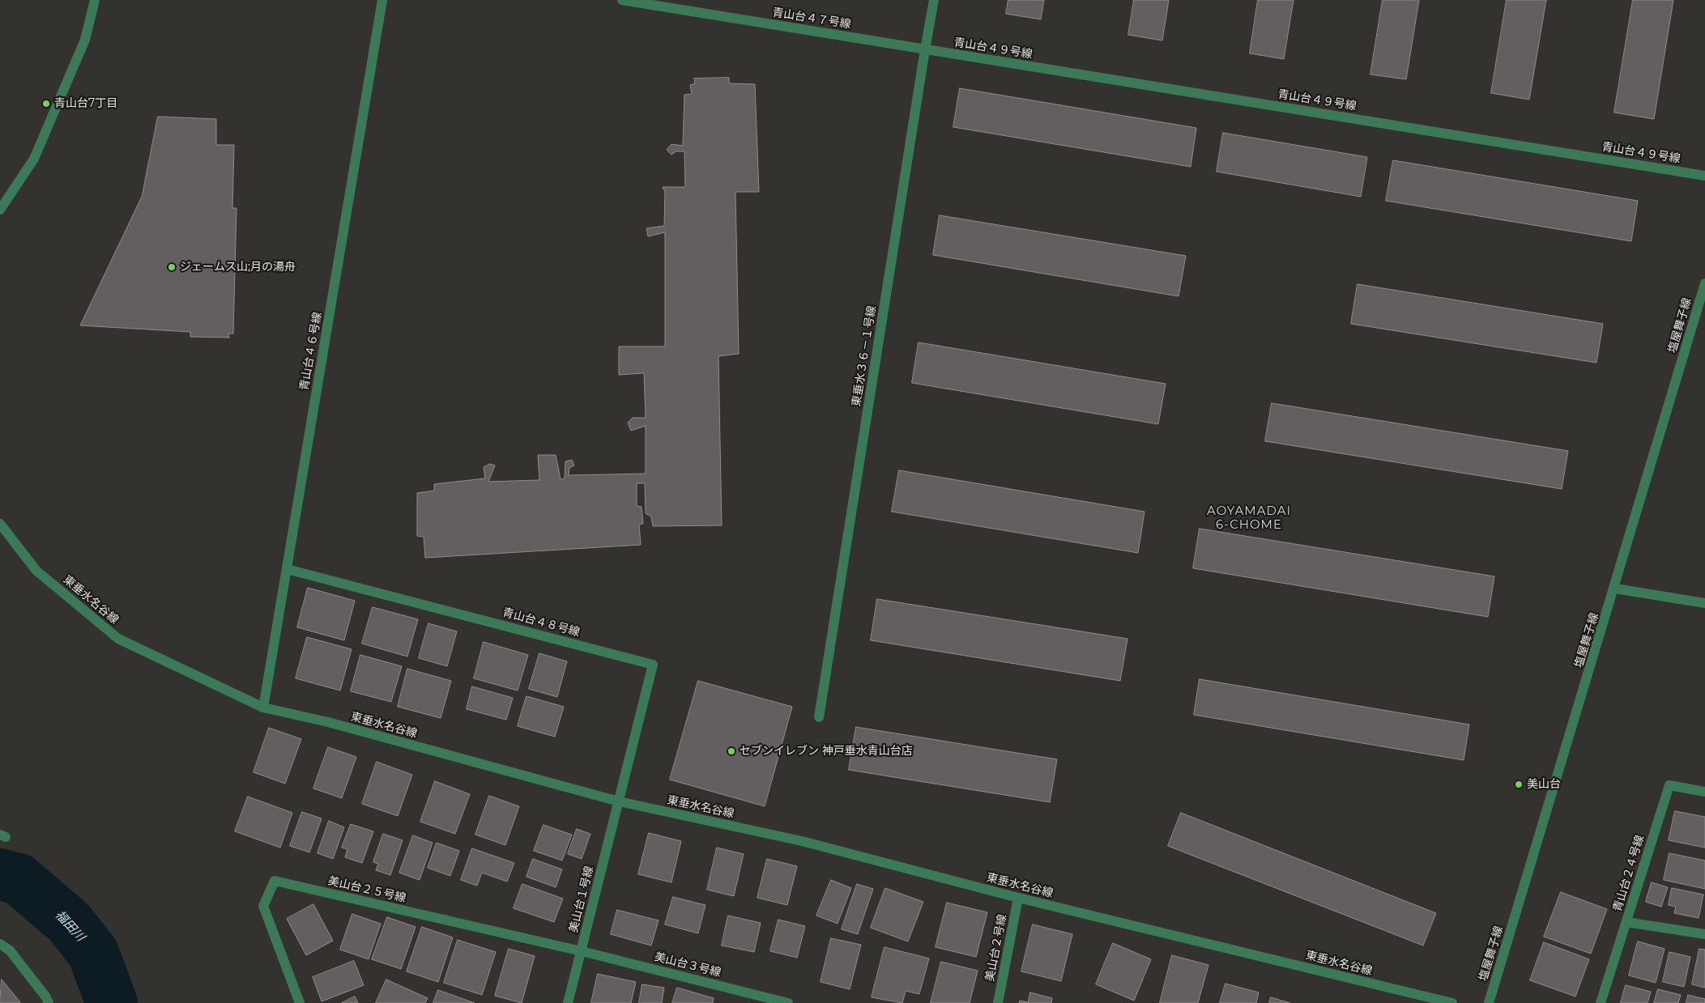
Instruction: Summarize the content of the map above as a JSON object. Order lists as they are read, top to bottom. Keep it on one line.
{"streets":{"street":["青山台４７号線","青山台４９号線","塩屋舞子線","青山台４６号線","東垂水３６－１号線","東垂水名谷線","青山台４８号線","青山台２４号線","美山台２５号線","美山台１号線","美山台２号線","美山台３号線"]},"crossings":[["青山台４７号線","青山台４９号線"],["青山台４７号線","東垂水３６－１号線"],["青山台４９号線","東垂水３６－１号線"],["青山台４６号線","東垂水名谷線"],["青山台４６号線","青山台４８号線"],["東垂水名谷線","青山台４８号線"],["東垂水名谷線","美山台１号線"],["東垂水名谷線","美山台２号線"],["青山台４８号線","美山台１号線"],["美山台２５号線","美山台１号線"],["美山台２５号線","美山台３号線"],["美山台１号線","美山台３号線"]],"districts":["AOYAMADAI 6-CHOME"],"water":["福田川"],"places":["青山台7丁目","ジェームス山;月の湯舟","セブンイレブン 神戸垂水青山台店","美山台"]}
